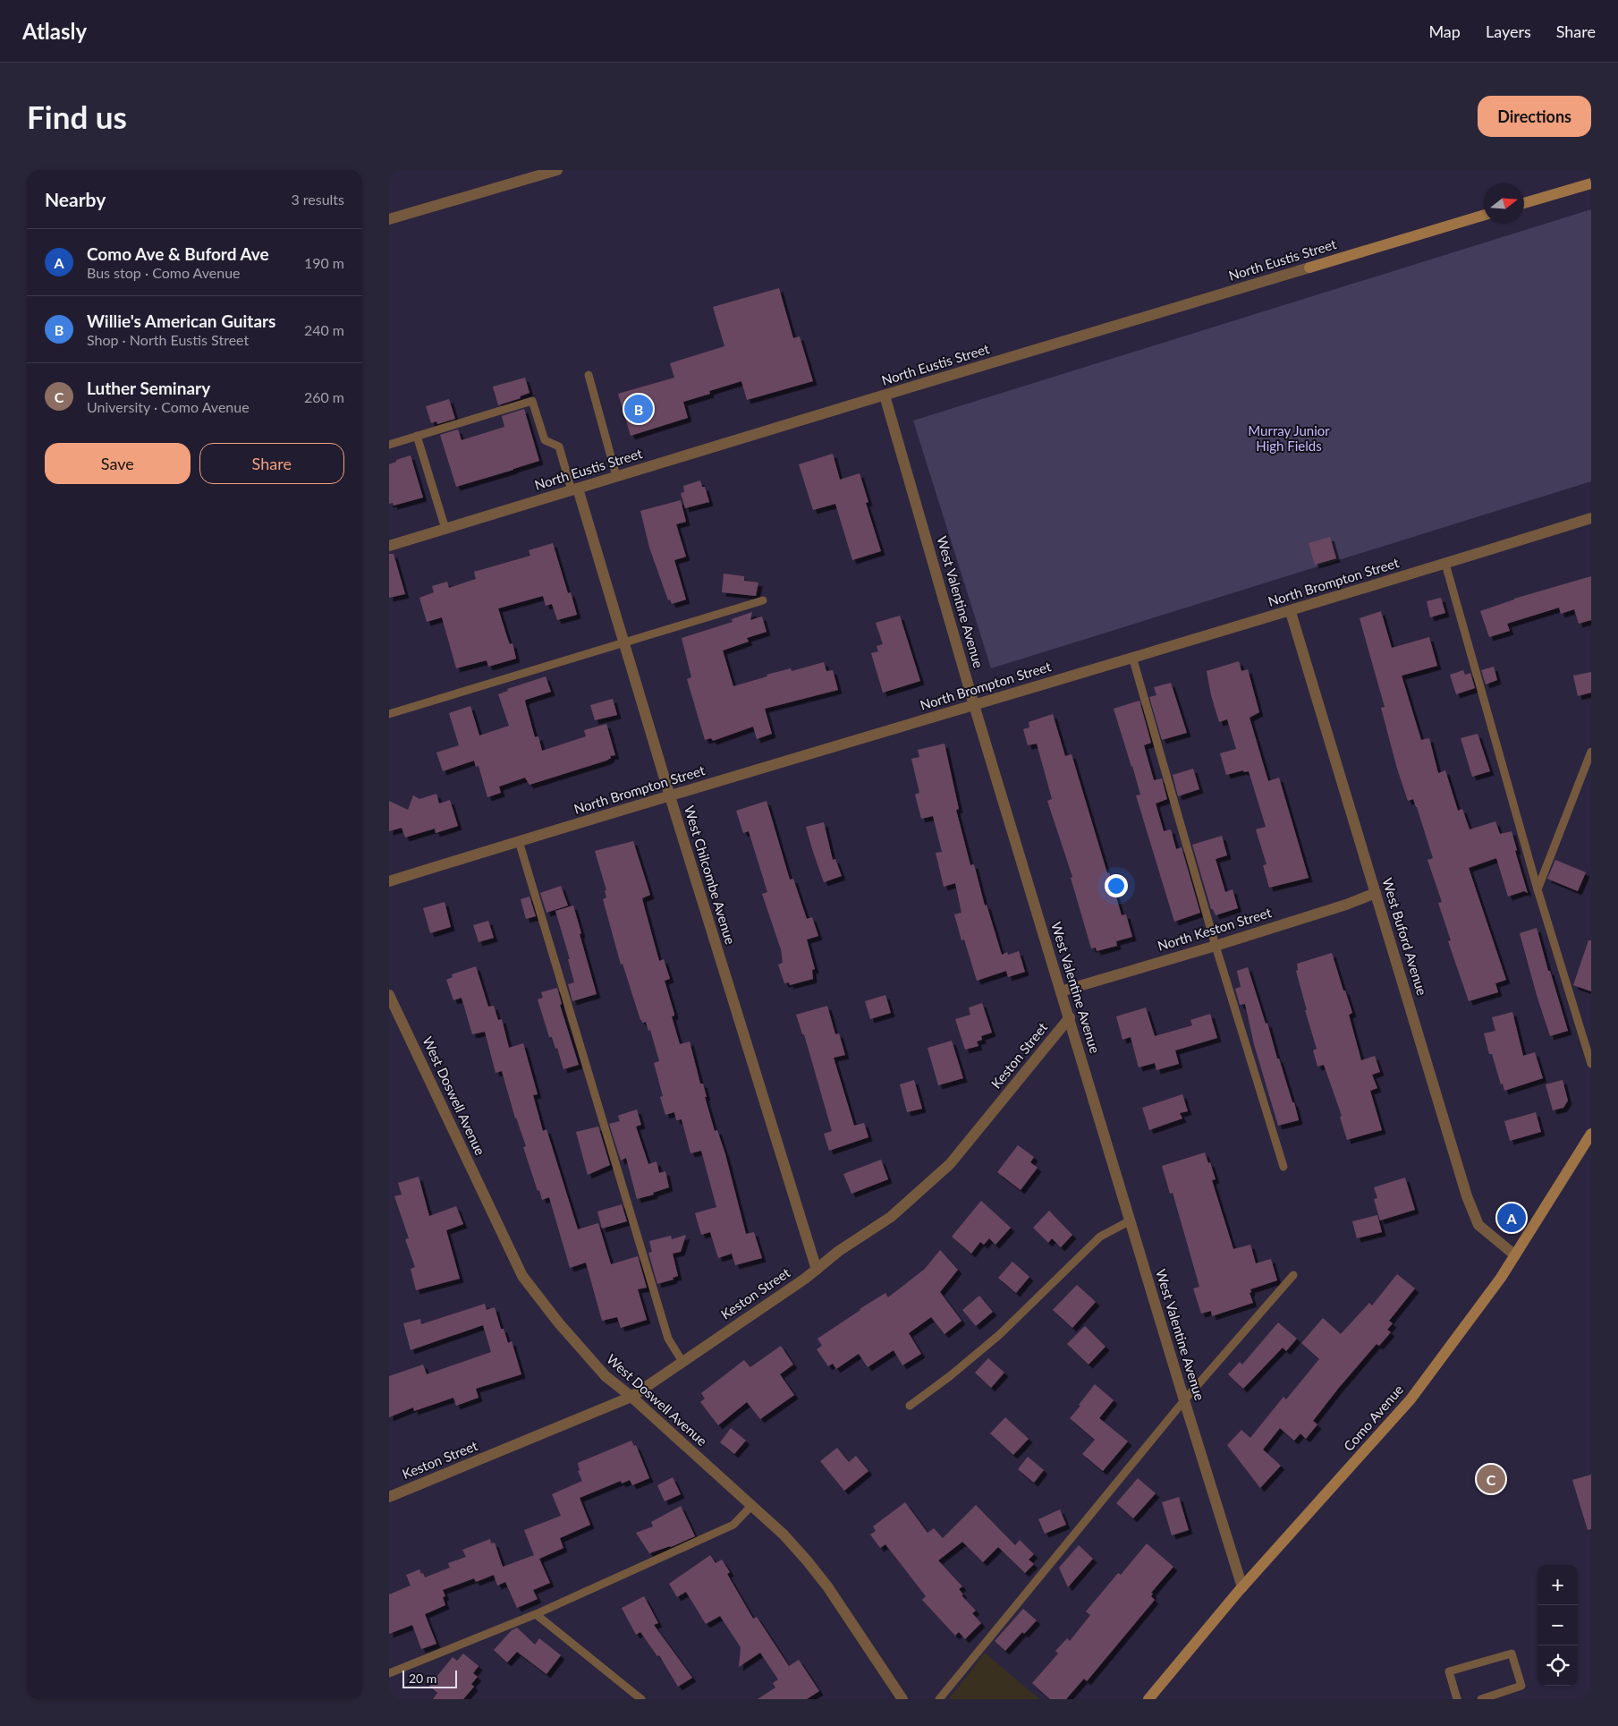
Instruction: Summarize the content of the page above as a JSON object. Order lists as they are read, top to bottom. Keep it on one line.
{"streets":{"main road":["North Eustis Street","Como Avenue"],"street":["North Brompton Street","West Valentine Avenue","West Chilcombe Avenue","North Keston Street","West Buford Avenue","Keston Street","West Doswell Avenue"]},"crossings":[["North Eustis Street","West Valentine Avenue"],["North Eustis Street","West Chilcombe Avenue"],["North Brompton Street","West Valentine Avenue"],["North Brompton Street","West Chilcombe Avenue"],["North Brompton Street","West Buford Avenue"],["West Valentine Avenue","North Keston Street"],["West Valentine Avenue","Keston Street"],["West Valentine Avenue","Como Avenue"],["West Chilcombe Avenue","Keston Street"],["North Keston Street","West Buford Avenue"],["West Buford Avenue","Como Avenue"],["Keston Street","West Doswell Avenue"]],"parks":["Murray Junior High Fields"],"scale_bar":"20 m","north":"right","page":{"header":"Atlasly","nav":["Map","Layers","Share"],"buttons":["Directions",["Save","Share"]],"title":"Find us","heading":["Nearby","3 results"],"list":[{"mark":"A","name":"Como Ave & Buford Ave","note":"Bus stop · Como Avenue","value":"190 m"},{"mark":"B","name":"Willie's American Guitars","note":"Shop · North Eustis Street","value":"240 m"},{"mark":"C","name":"Luther Seminary","note":"University · Como Avenue","value":"260 m"}],"pins":["B","A","C"],"map_buttons":["+","−"],"scale":"20 m"}}
